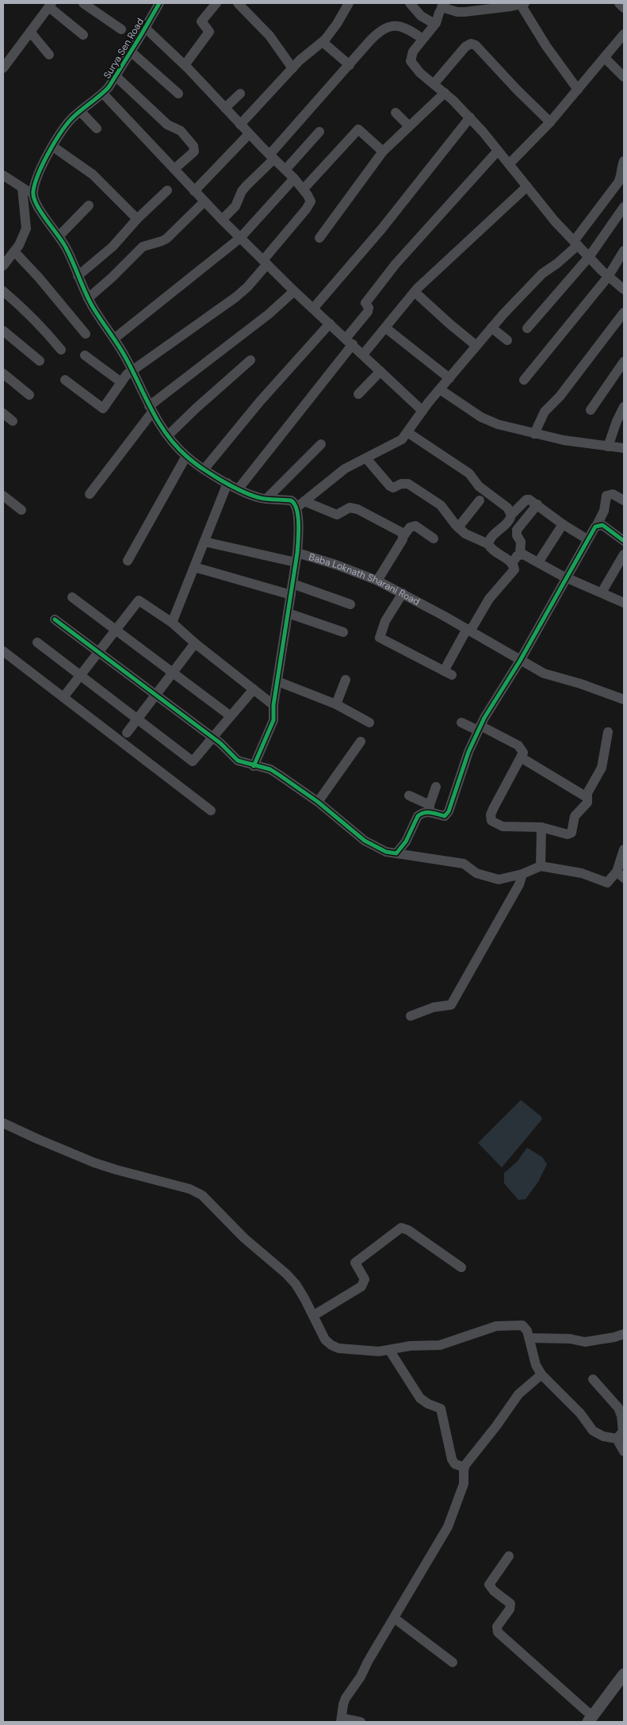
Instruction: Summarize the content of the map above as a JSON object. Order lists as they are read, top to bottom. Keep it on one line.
{"streets":{"street":["Surya Sen Road","Baba Loknath Sharani Road"]}}
